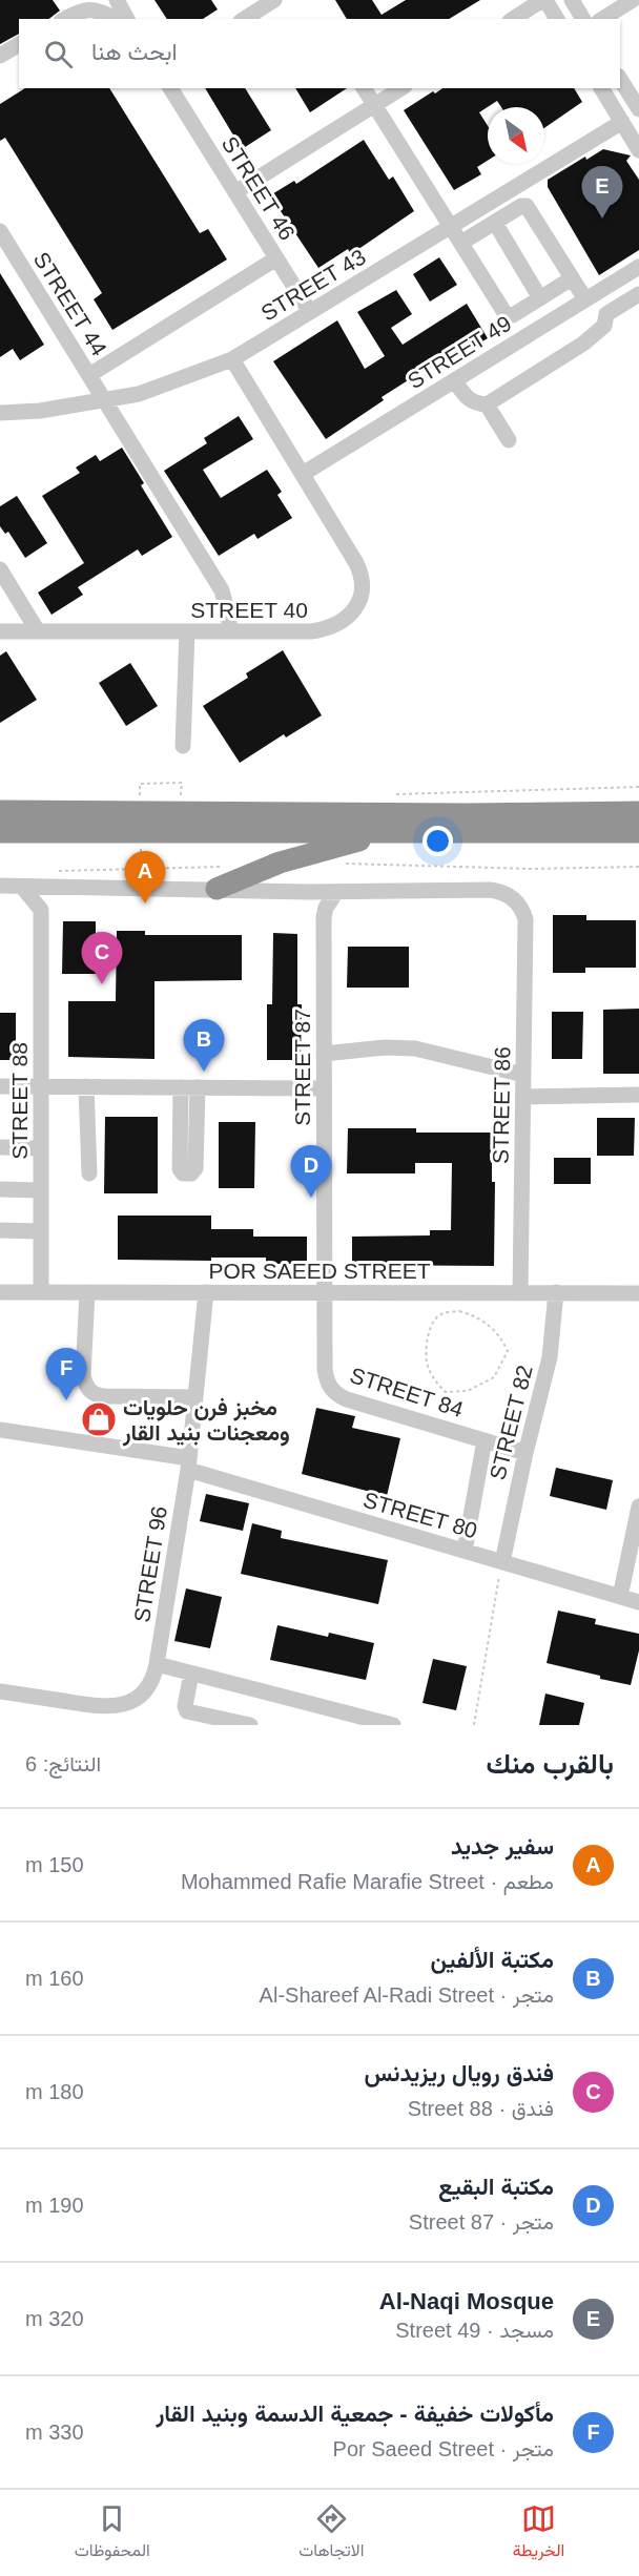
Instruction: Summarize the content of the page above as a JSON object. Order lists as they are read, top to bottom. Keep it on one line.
{"streets":{"street":["STREET 46","STREET 43","STREET 44","STREET 49","STREET 40","STREET 87","STREET 88","STREET 86","POR SAEED STREET","STREET 84","STREET 82","STREET 80","STREET 96"]},"crossings":[["STREET 46","STREET 43"],["STREET 43","STREET 44"],["STREET 43","STREET 40"],["STREET 44","STREET 40"],["STREET 49","STREET 40"],["STREET 87","STREET 86"],["STREET 87","POR SAEED STREET"],["STREET 87","STREET 84"],["STREET 88","POR SAEED STREET"],["STREET 86","POR SAEED STREET"],["POR SAEED STREET","STREET 84"],["POR SAEED STREET","STREET 82"],["POR SAEED STREET","STREET 96"],["STREET 84","STREET 82"],["STREET 82","STREET 80"],["STREET 80","STREET 96"]],"places":{"shop":["مخبز فرن حلويات ومعجنات بنيد القار"]},"north":"bottom right","page":{"search":"ابحث هنا","pins":["E","A","C","B","D","F"],"heading":["بالقرب منك","النتائج: 6"],"list":[{"mark":"A","name":"سفير جديد","note":"مطعم · Mohammed Rafie Marafie Street","value":"150 m"},{"mark":"B","name":"مكتبة الألفين","note":"متجر · Al-Shareef Al-Radi Street","value":"160 m"},{"mark":"C","name":"فندق رويال ريزيدنس","note":"فندق · Street 88","value":"180 m"},{"mark":"D","name":"مكتبة البقيع","note":"متجر · Street 87","value":"190 m"},{"mark":"E","name":"Al-Naqi Mosque","note":"مسجد · Street 49","value":"320 m"},{"mark":"F","name":"مأكولات خفيفة - جمعية الدسمة وبنيد القار","note":"متجر · Por Saeed Street","value":"330 m"}],"nav":["الخريطة","الاتجاهات","المحفوظات"]}}
